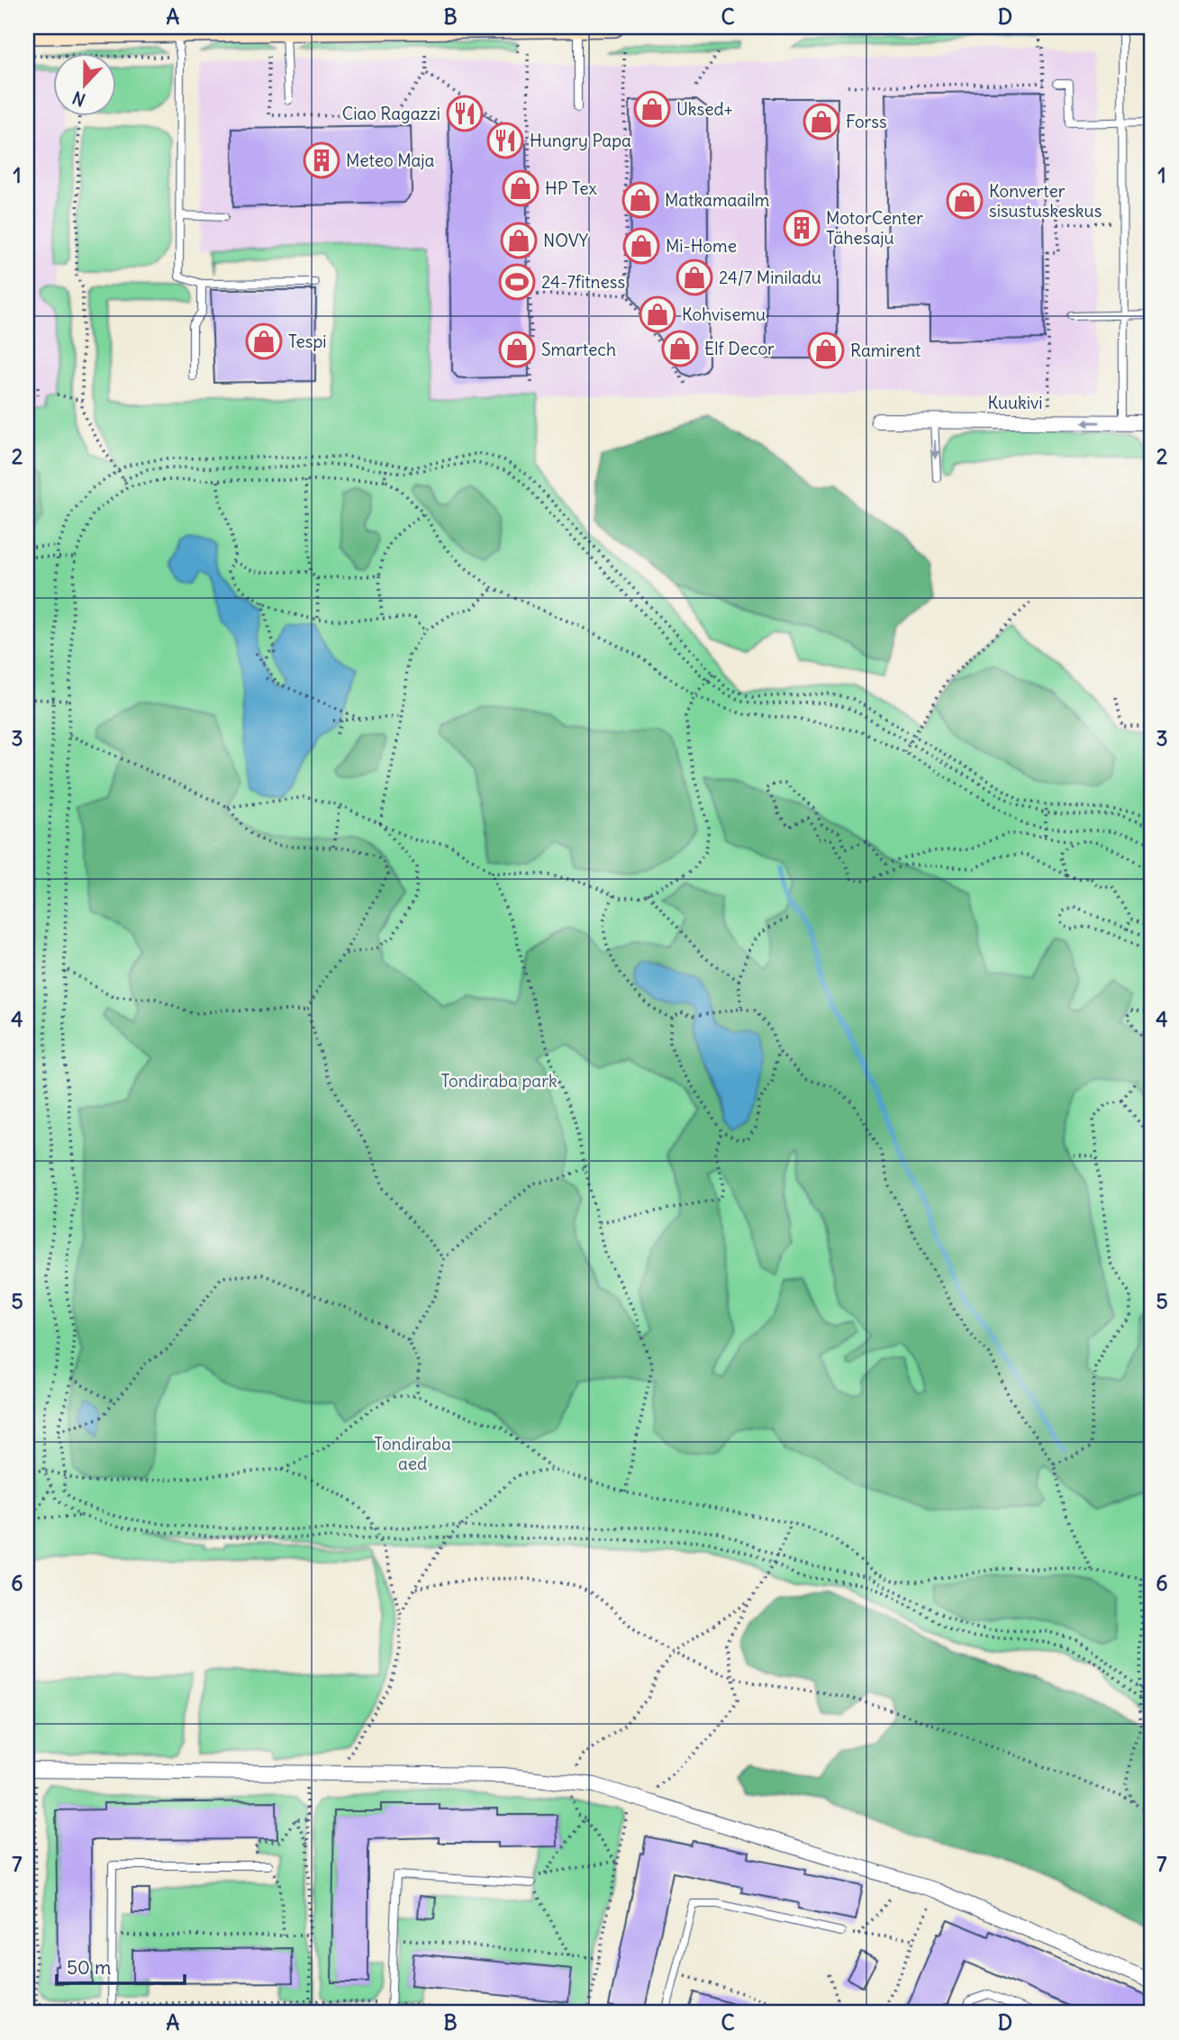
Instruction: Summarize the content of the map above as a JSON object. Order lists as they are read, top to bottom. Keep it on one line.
{"streets":{"street":["Kuukivi"]},"one_way":["Kuukivi"],"parks":["Tondiraba park","Tondiraba aed"],"places":{"shop":["Uksed+","Forss","HP Tex","Matkamaailm","Konverter sisustuskeskus","NOVY","Mi-Home","24/7 Miniladu","Kohvisemu","Tespi","Elf Decor","Smartech","Ramirent"],"restaurant":["Ciao Ragazzi","Hungry Papa"],"building":["Meteo Maja","MotorCenter Tähesaju"],"sports":["24-7fitness"]},"scale_bar":"50 m","north":"bottom","grid":{"columns":["A","B","C","D"],"rows":["1","2","3","4","5","6","7"]}}
